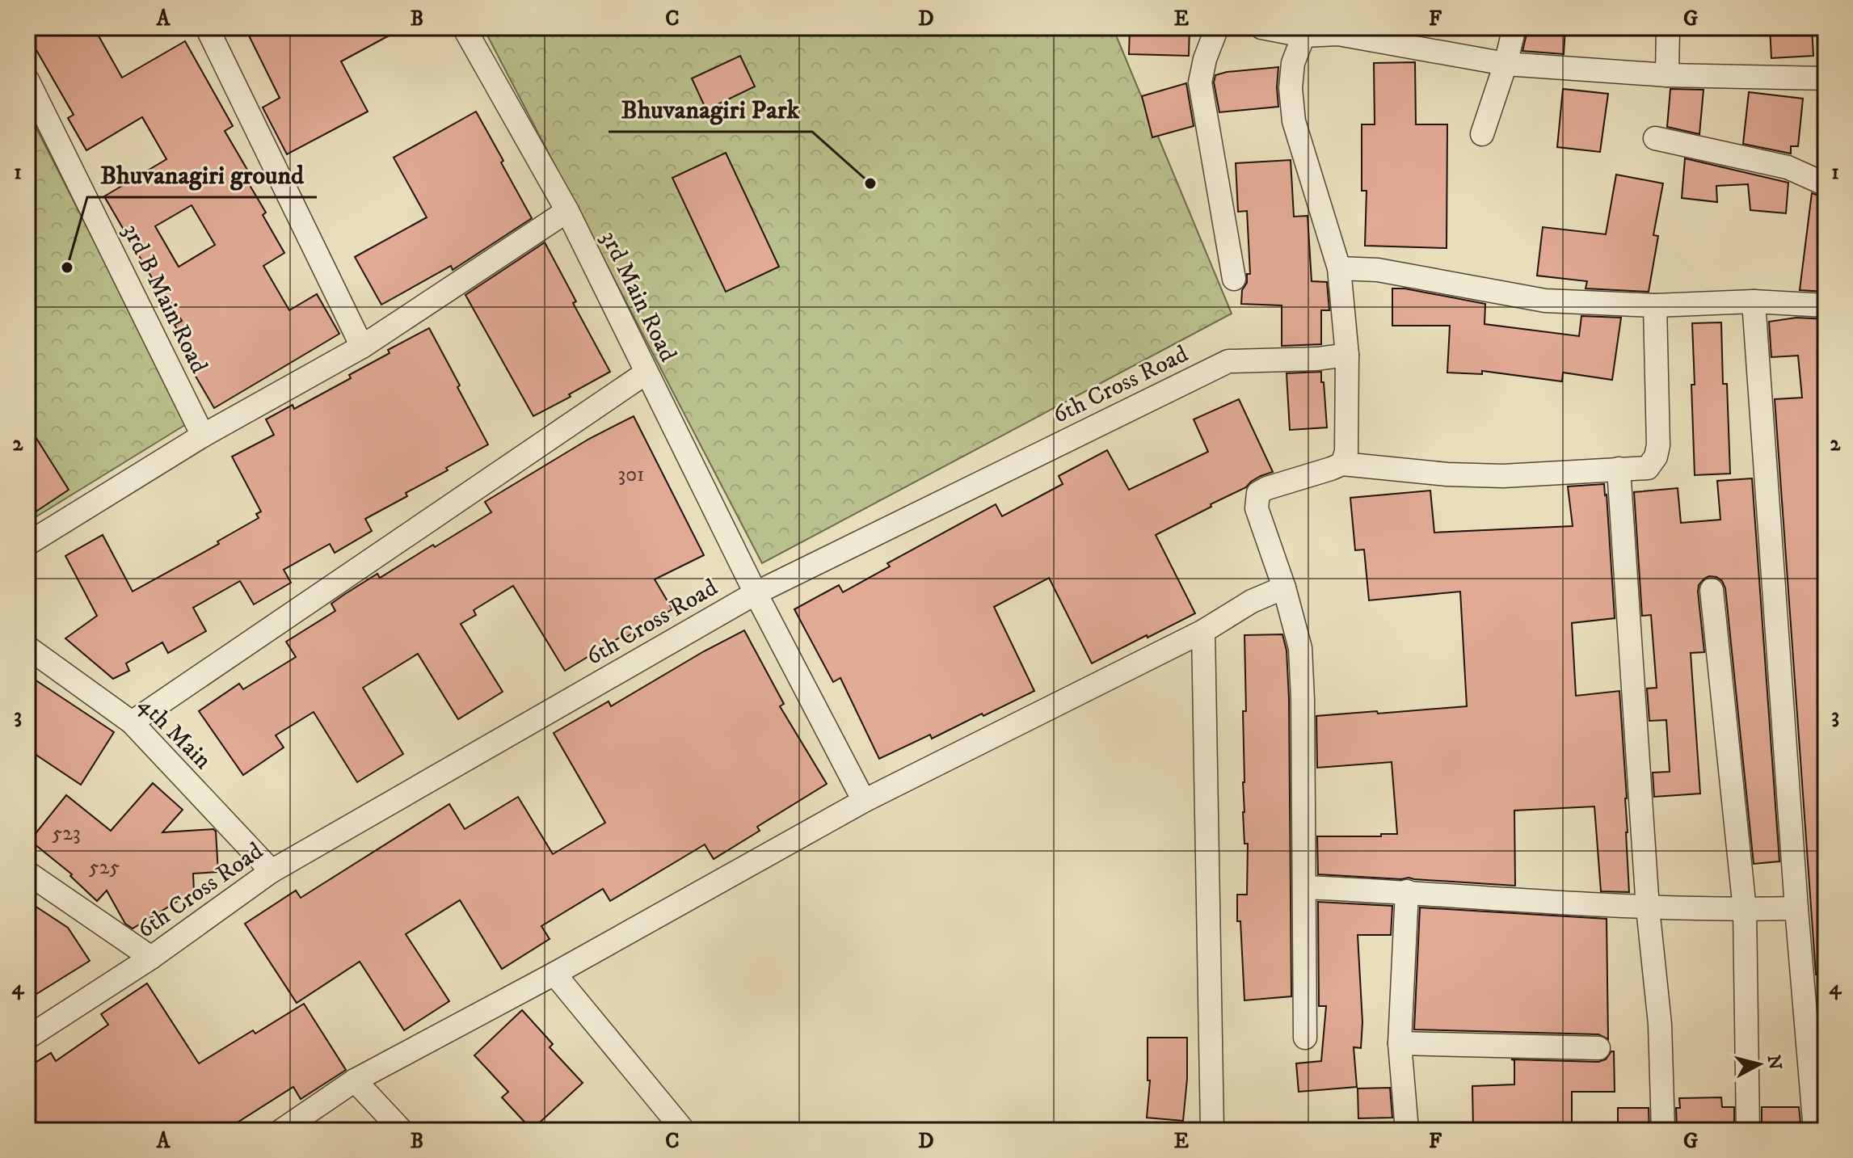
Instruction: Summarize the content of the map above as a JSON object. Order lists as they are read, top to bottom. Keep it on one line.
{"streets":{"street":["3rd Main Road","3rd B Main Road","6th Cross Road","4th Main"]},"crossings":[["3rd Main Road","6th Cross Road"],["6th Cross Road","4th Main"]],"places":["Bhuvanagiri Park","Bhuvanagiri ground"],"house_numbers":["301","523","525"],"north":"right","grid":{"columns":["A","B","C","D","E","F","G"],"rows":["1","2","3","4"]}}
